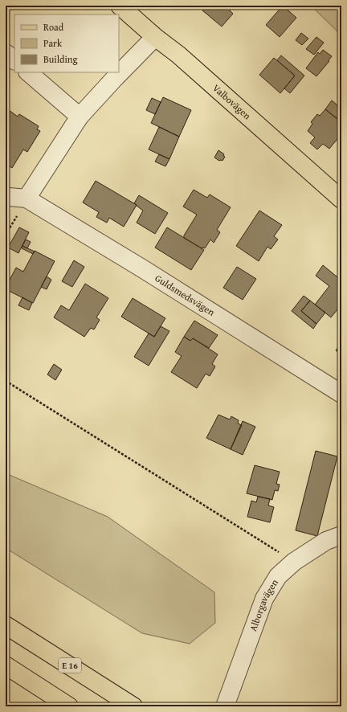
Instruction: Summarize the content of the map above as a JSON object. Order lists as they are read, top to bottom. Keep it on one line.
{"streets":{"main road":["Valbovägen","E 16"],"street":["Guldsmedsvägen","Alborgavägen"]},"legend":["Road","Park","Building"]}
